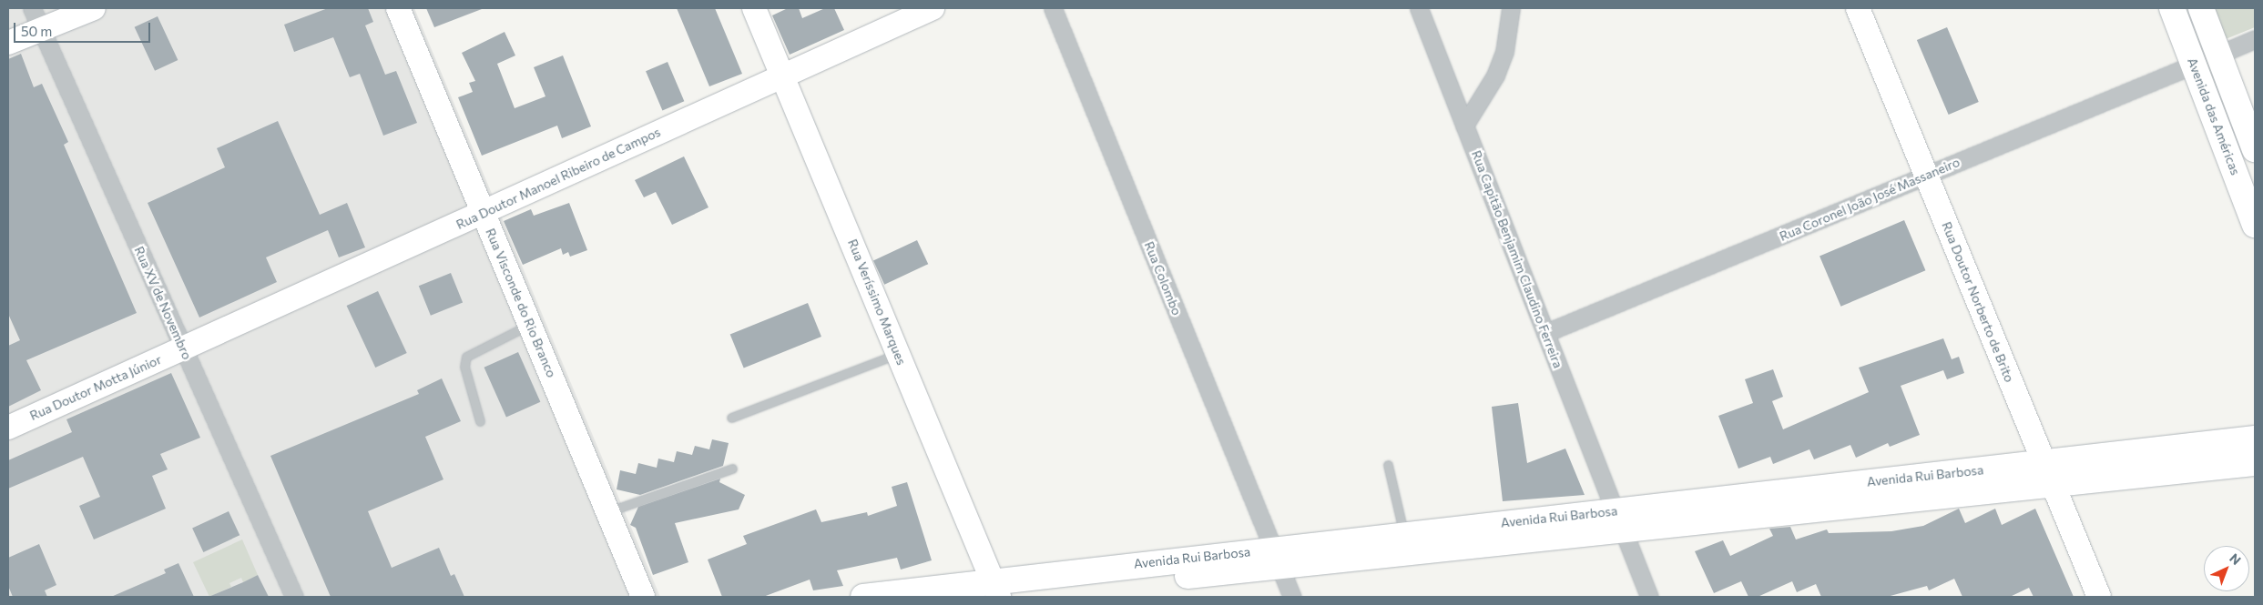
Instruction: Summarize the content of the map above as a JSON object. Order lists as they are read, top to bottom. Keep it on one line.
{"streets":{"main road":["Avenida das Américas","Avenida Rui Barbosa"],"street":["Rua Doutor Manoel Ribeiro de Campos","Rua Coronel João José Massaneiro","Rua Capitão Benjamim Claudino Ferreira","Rua Colombo","Rua Veríssimo Marques","Rua Doutor Norberto de Brito","Rua XV de Novembro","Rua Visconde do Rio Branco","Rua Doutor Motta Júnior"]},"crossings":[["Avenida das Américas","Rua Coronel João José Massaneiro"],["Rua Doutor Manoel Ribeiro de Campos","Rua Veríssimo Marques"],["Rua Doutor Manoel Ribeiro de Campos","Rua XV de Novembro"],["Rua Doutor Manoel Ribeiro de Campos","Rua Visconde do Rio Branco"],["Rua Doutor Manoel Ribeiro de Campos","Rua Doutor Motta Júnior"],["Rua Coronel João José Massaneiro","Rua Capitão Benjamim Claudino Ferreira"],["Rua Coronel João José Massaneiro","Rua Doutor Norberto de Brito"],["Rua Capitão Benjamim Claudino Ferreira","Avenida Rui Barbosa"],["Rua Colombo","Avenida Rui Barbosa"],["Rua Veríssimo Marques","Avenida Rui Barbosa"],["Rua Doutor Norberto de Brito","Avenida Rui Barbosa"],["Rua XV de Novembro","Rua Doutor Motta Júnior"]],"scale_bar":"50 m","north":"top right"}
